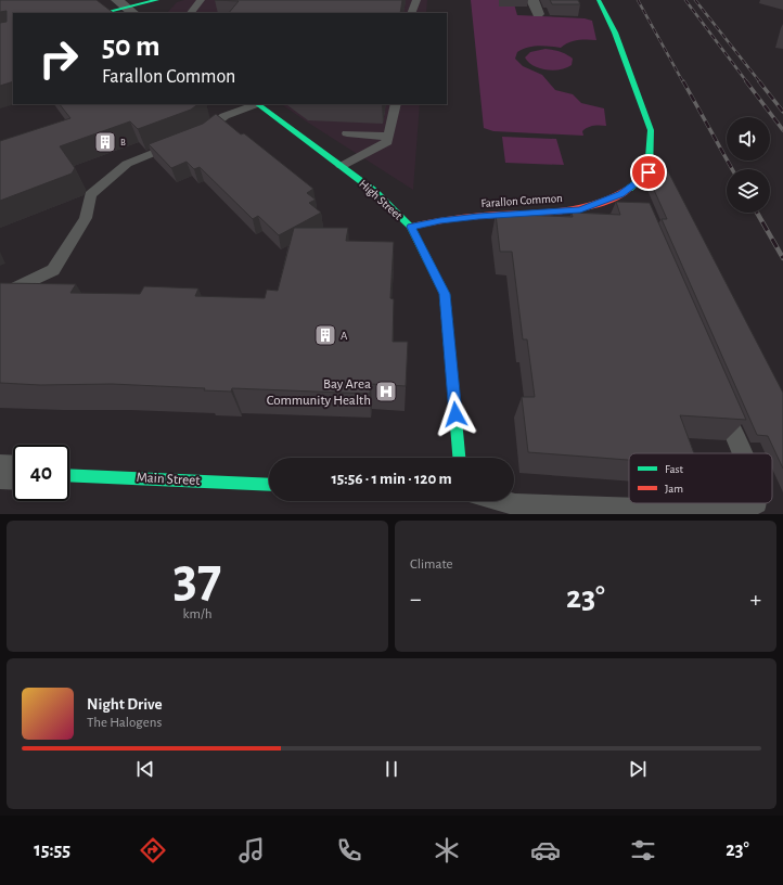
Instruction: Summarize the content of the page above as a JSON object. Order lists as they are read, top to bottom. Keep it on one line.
{"streets":{"street":["High Street","Farallon Common","Main Street"]},"crossings":[["High Street","Farallon Common"]],"places":{"building":["B","A"],"hospital":["Bay Area Community Health"]},"legend":["Fast","Jam"],"page":{"turn":["50 m","Farallon Common"],"limit":"40","trip":"15:56 · 1 min · 120 m","tile":[["37","km/h"],"Climate"],"heat":["−","23°","+"],"song":["Night Drive","The Halogens"],"tabs":["15:55","23°"]}}
